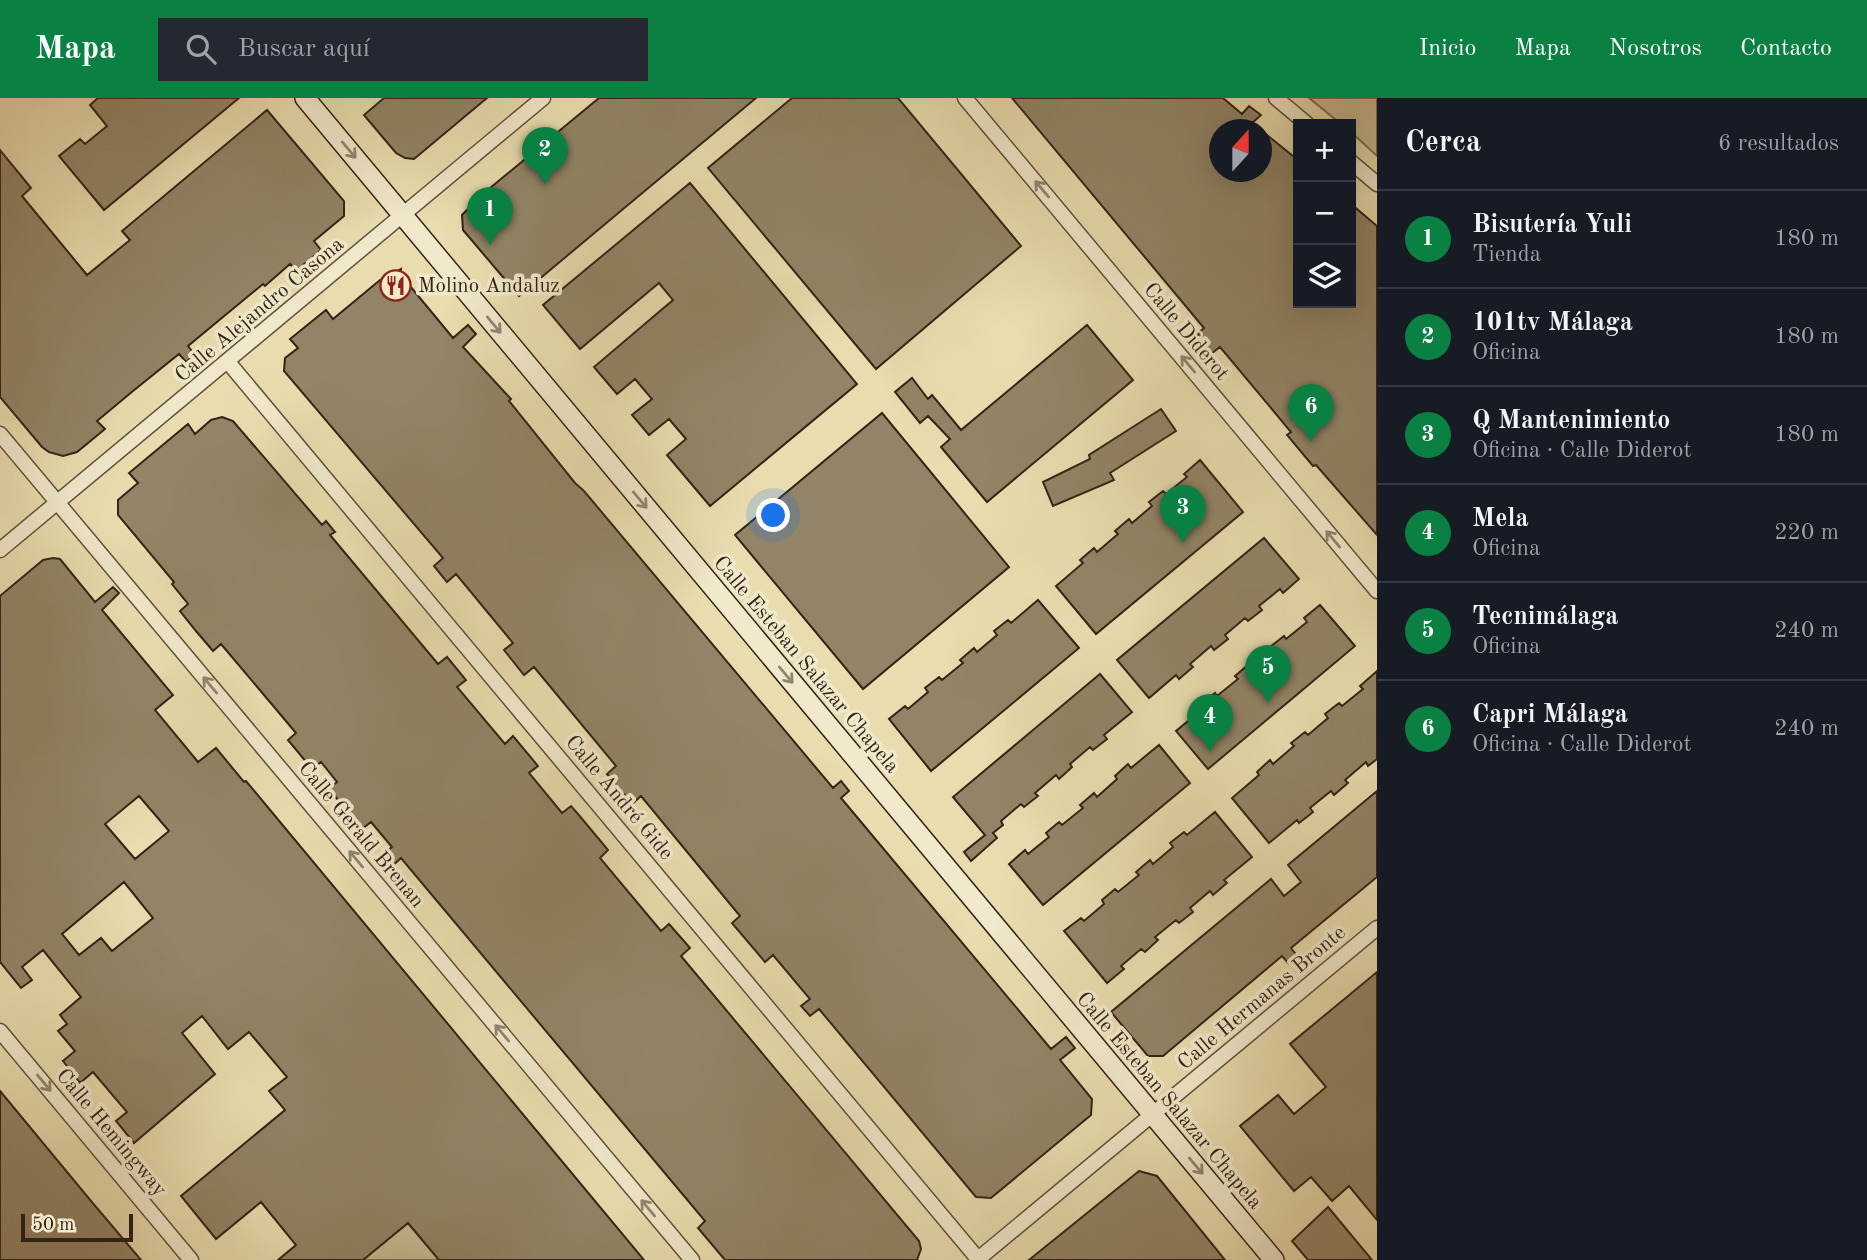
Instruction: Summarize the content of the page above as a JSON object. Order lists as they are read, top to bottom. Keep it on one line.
{"streets":{"street":["Calle Alejandro Casona","Calle Diderot","Calle Esteban Salazar Chapela","Calle André Gide","Calle Gerald Brenan","Calle Hermanas Bronte","Calle Hemingway"]},"crossings":[["Calle Alejandro Casona","Calle Esteban Salazar Chapela"],["Calle Alejandro Casona","Calle André Gide"],["Calle Alejandro Casona","Calle Gerald Brenan"],["Calle Esteban Salazar Chapela","Calle Hermanas Bronte"],["Calle André Gide","Calle Hermanas Bronte"]],"one_way":["Calle Diderot","Calle Esteban Salazar Chapela","Calle Gerald Brenan","Calle Hemingway"],"places":{"restaurant":["Molino Andaluz"]},"scale_bar":"50 m","north":"top","page":{"header":"Mapa","search":"Buscar aquí","nav":["Inicio","Mapa","Nosotros","Contacto"],"heading":["Cerca","6 resultados"],"map_buttons":["+","−"],"pins":["2","1","6","3","5","4"],"list":[{"mark":"1","name":"Bisutería Yuli","note":"Tienda","value":"180 m"},{"mark":"2","name":"101tv Málaga","note":"Oficina","value":"180 m"},{"mark":"3","name":"Q Mantenimiento","note":"Oficina · Calle Diderot","value":"180 m"},{"mark":"4","name":"Mela","note":"Oficina","value":"220 m"},{"mark":"5","name":"Tecnimálaga","note":"Oficina","value":"240 m"},{"mark":"6","name":"Capri Málaga","note":"Oficina · Calle Diderot","value":"240 m"}],"scale":"50 m"}}
